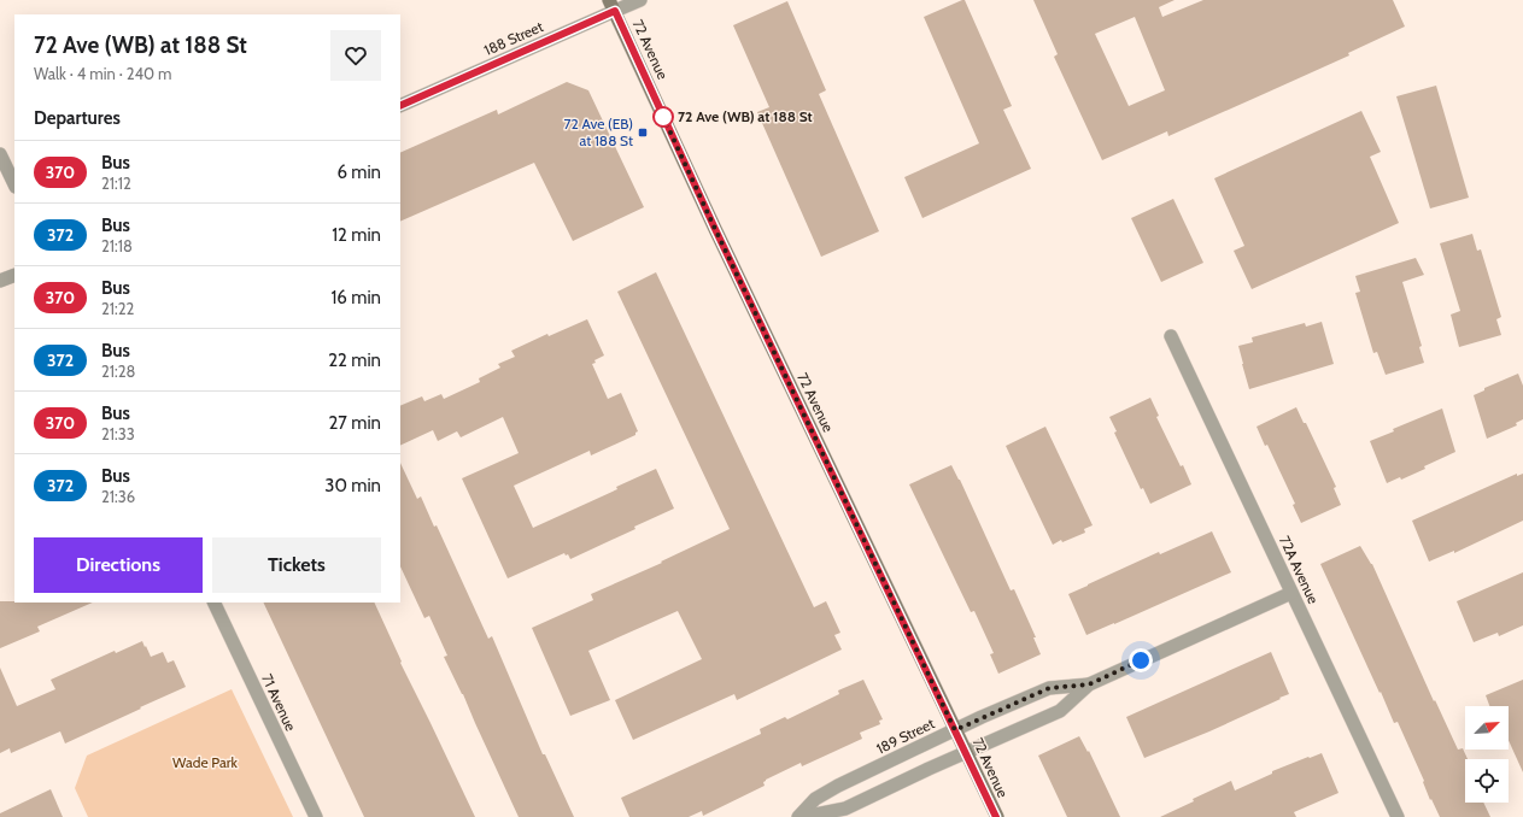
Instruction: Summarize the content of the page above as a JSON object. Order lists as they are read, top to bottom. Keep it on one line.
{"streets":{"main road":["72 Avenue"],"street":["188 Street","72A Avenue","71 Avenue","189 Street"]},"crossings":[["188 Street","72 Avenue"],["72 Avenue","189 Street"],["72A Avenue","189 Street"]],"parks":["Wade Park"],"places":{"other":["72 Ave (WB) at 188 St"],"transit":["72 Ave (EB) at 188 St"]},"lines":["bus line 370"],"north":"top right","page":{"heading":[["72 Ave (WB) at 188 St","Walk · 4 min · 240 m"],"Departures"],"list":[{"mark":"370","name":"Bus","note":"21:12","value":"6 min"},{"mark":"372","name":"Bus","note":"21:18","value":"12 min"},{"mark":"370","name":"Bus","note":"21:22","value":"16 min"},{"mark":"372","name":"Bus","note":"21:28","value":"22 min"},{"mark":"370","name":"Bus","note":"21:33","value":"27 min"},{"mark":"372","name":"Bus","note":"21:36","value":"30 min"}],"buttons":["Directions","Tickets"]}}
